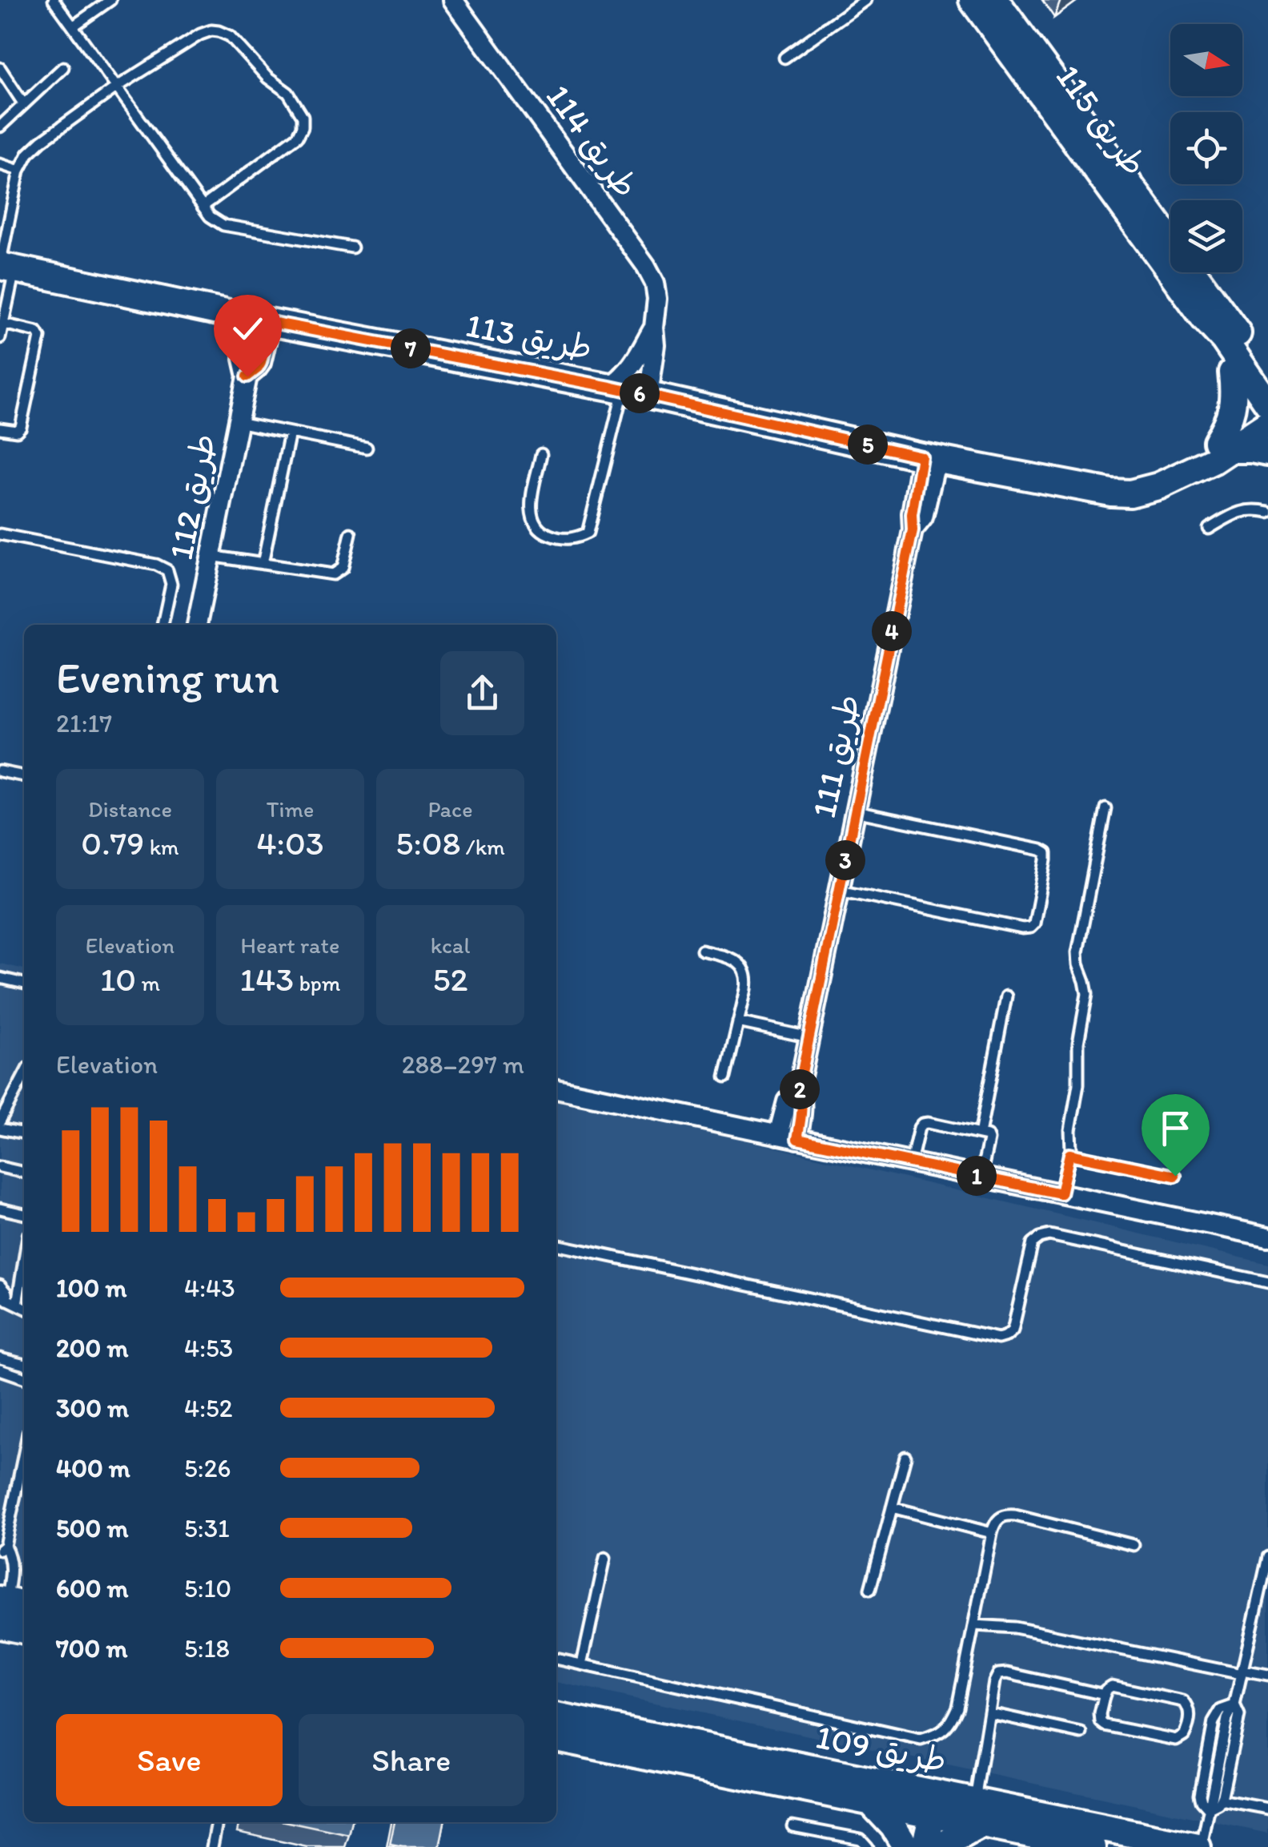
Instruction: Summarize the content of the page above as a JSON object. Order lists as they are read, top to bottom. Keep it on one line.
{"streets":{"street":["طريق 115","طريق 114","طريق 113","طريق 112","طريق 111","طريق 109"]},"crossings":[["طريق 115","طريق 113"],["طريق 114","طريق 113"],["طريق 113","طريق 112"],["طريق 113","طريق 111"]],"north":"right","page":{"pins":["7","6","5","4","3","2","1"],"heading":["Evening run","21:17"],"stats":[["Distance","0.79 km"],["Time","4:03"],["Pace","5:08 /km"],["Elevation","10 m"],["Heart rate","143 bpm"],["kcal","52"]],"chart":["Elevation","288–297 m"],"list":[{"name":"100 m","note":"4:43"},{"name":"200 m","note":"4:53"},{"name":"300 m","note":"4:52"},{"name":"400 m","note":"5:26"},{"name":"500 m","note":"5:31"},{"name":"600 m","note":"5:10"},{"name":"700 m","note":"5:18"}],"buttons":["Save","Share"]}}
